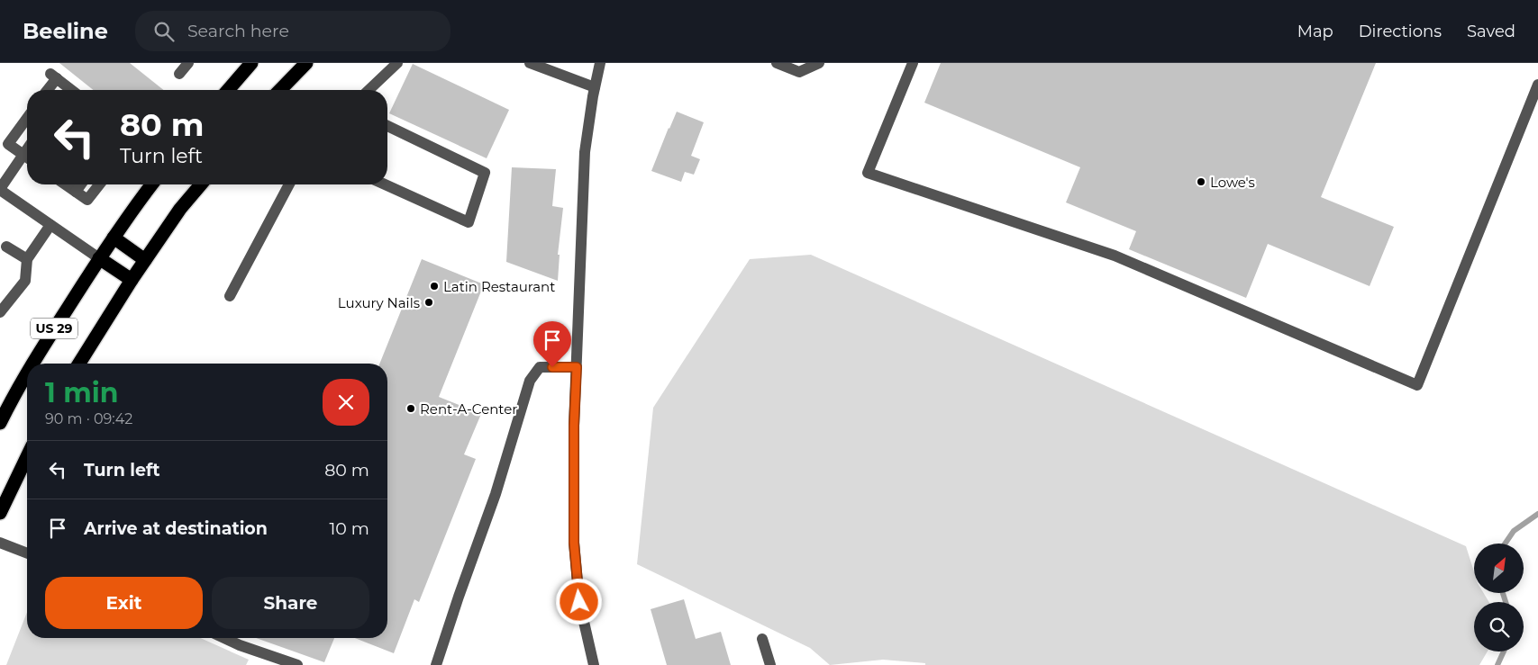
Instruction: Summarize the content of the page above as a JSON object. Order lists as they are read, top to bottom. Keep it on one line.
{"streets":{"highway":["US 29"]},"places":["Lowe's","Latin Restaurant","Luxury Nails","Rent-A-Center"],"north":"top right","page":{"header":"Beeline","search":"Search here","nav":["Map","Directions","Saved"],"turn":["80 m","Turn left"],"heading":["1 min","90 m · 09:42"],"list":[{"name":"Turn left","value":"80 m"},{"name":"Arrive at destination","value":"10 m"}],"buttons":["Exit","Share"]}}
